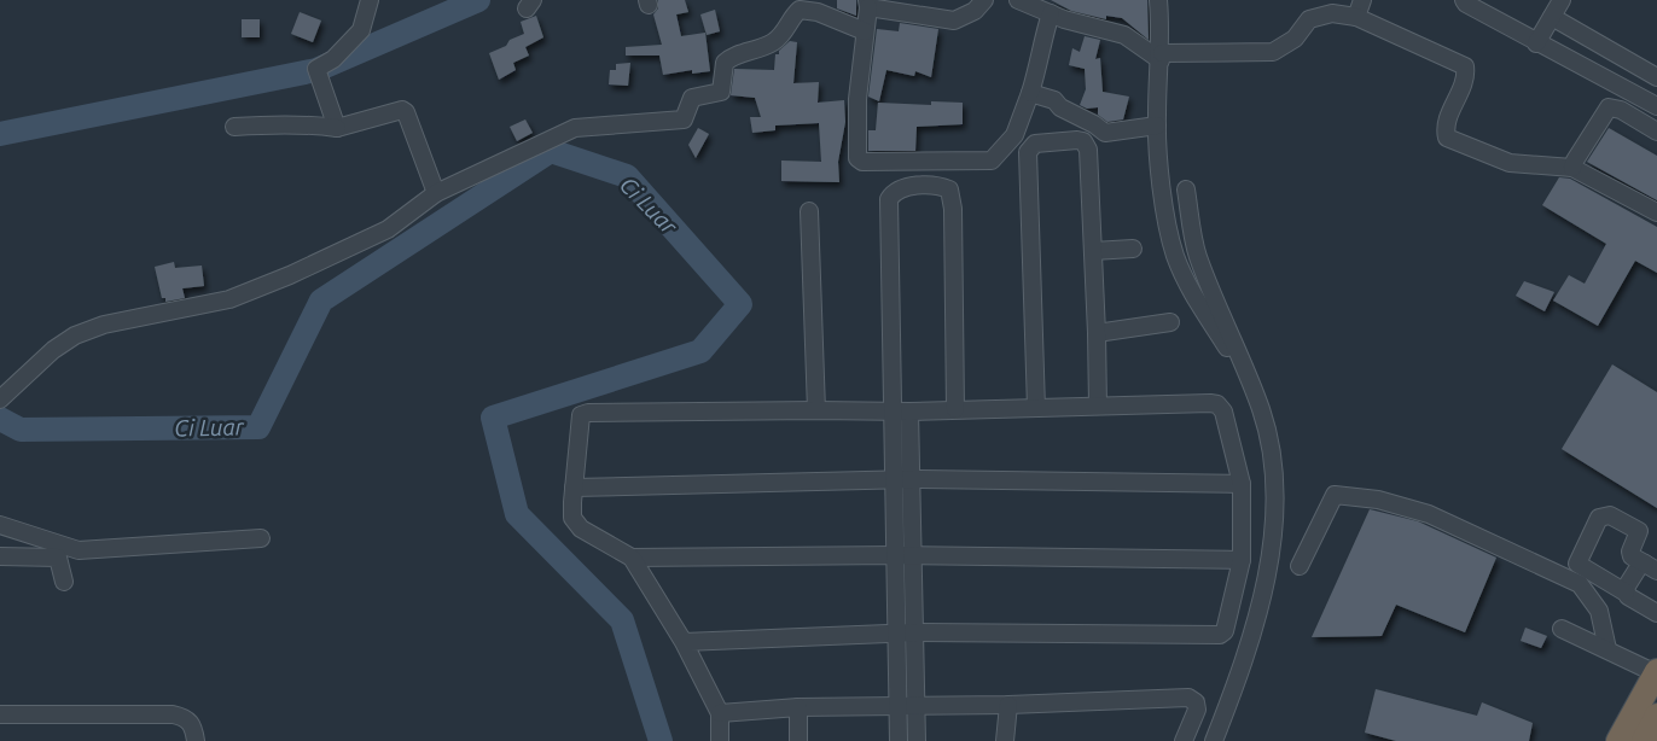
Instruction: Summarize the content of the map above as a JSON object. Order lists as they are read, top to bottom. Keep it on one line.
{"water":["Ci Luar"]}
